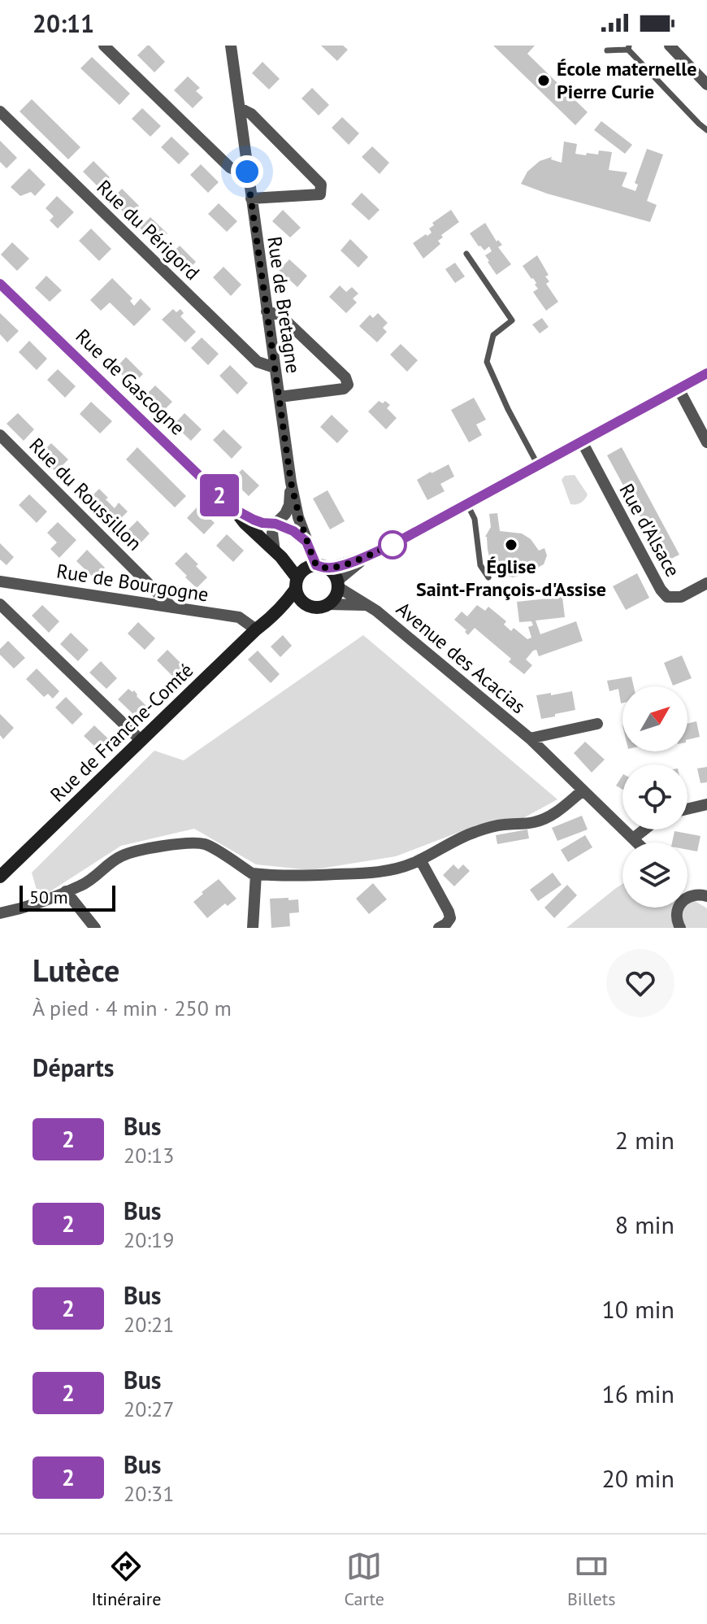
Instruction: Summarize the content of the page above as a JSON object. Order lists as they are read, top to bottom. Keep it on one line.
{"streets":{"street":["Rue du Périgord","Rue de Bretagne","Rue de Gascogne","Rue du Roussillon","Rue d'Alsace","Rue de Bourgogne","Avenue des Acacias","Rue de Franche-Comté"]},"crossings":[["Rue du Périgord","Rue de Bretagne"],["Rue de Bretagne","Rue de Gascogne"],["Rue de Bretagne","Avenue des Acacias"],["Rue de Bretagne","Rue de Franche-Comté"],["Rue de Gascogne","Avenue des Acacias"],["Rue de Gascogne","Rue de Franche-Comté"],["Rue du Roussillon","Rue de Bourgogne"],["Rue de Bourgogne","Rue de Franche-Comté"],["Avenue des Acacias","Rue de Franche-Comté"]],"places":["École maternelle Pierre Curie","Église Saint-François-d'Assise"],"lines":["bus line 2"],"scale_bar":"50 m","north":"top right","page":{"status":"20:11","on_map":"2","scale":"50 m","heading":[["Lutèce","À pied · 4 min · 250 m"],"Départs"],"list":[{"mark":"2","name":"Bus","note":"20:13","value":"2 min"},{"mark":"2","name":"Bus","note":"20:19","value":"8 min"},{"mark":"2","name":"Bus","note":"20:21","value":"10 min"},{"mark":"2","name":"Bus","note":"20:27","value":"16 min"},{"mark":"2","name":"Bus","note":"20:31","value":"20 min"}],"tabs":["Itinéraire","Carte","Billets"]}}
